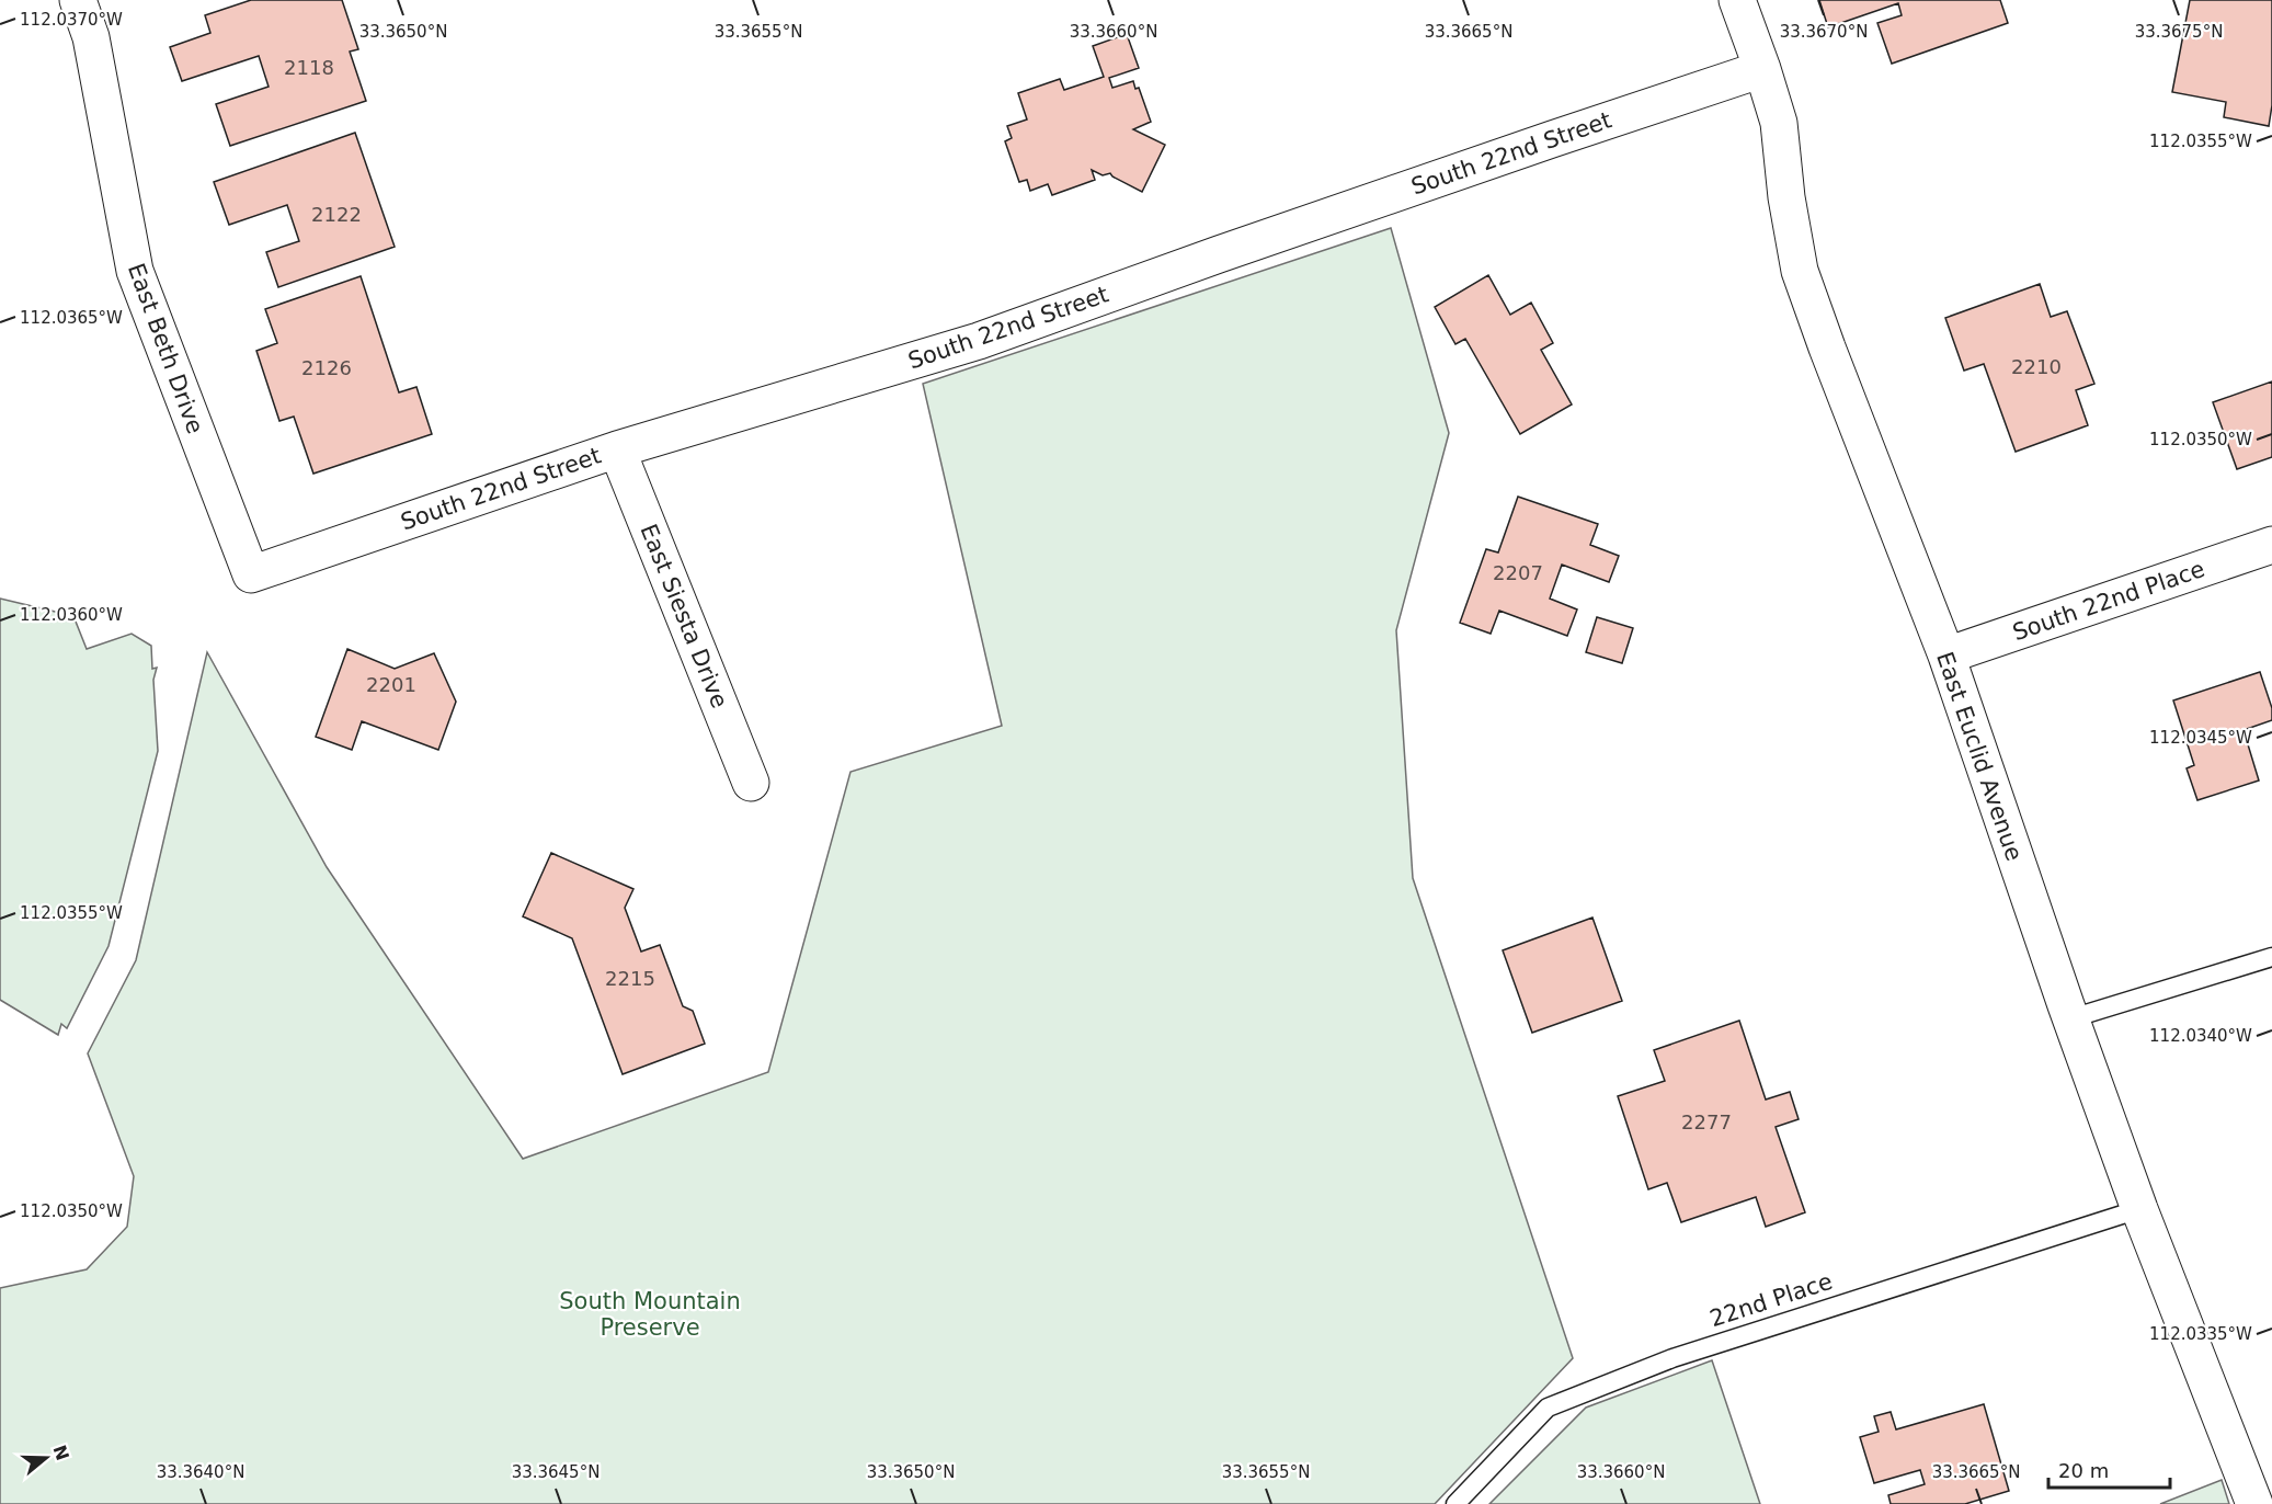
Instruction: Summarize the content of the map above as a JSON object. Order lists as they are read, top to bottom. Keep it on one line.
{"streets":{"street":["South 22nd Street","East Beth Drive","South 22nd Place","East Siesta Drive","East Euclid Avenue"],"lane":["22nd Place"]},"crossings":[["South 22nd Street","East Beth Drive"],["South 22nd Street","East Siesta Drive"],["South 22nd Street","East Euclid Avenue"],["South 22nd Place","East Euclid Avenue"],["East Euclid Avenue","22nd Place"]],"parks":["South Mountain Preserve"],"house_numbers":["2118","2122","2210","2126","2207","2201","2215","2277"],"scale_bar":"20 m","north":"right","coordinates":["112.0370°W","33.3670°N","33.3650°N","33.3655°N","33.3660°N","33.3665°N","33.3675°N","112.0355°W","112.0365°W","112.0350°W","112.0360°W","112.0345°W","112.0340°W","112.0335°W","33.3640°N","33.3645°N"]}
